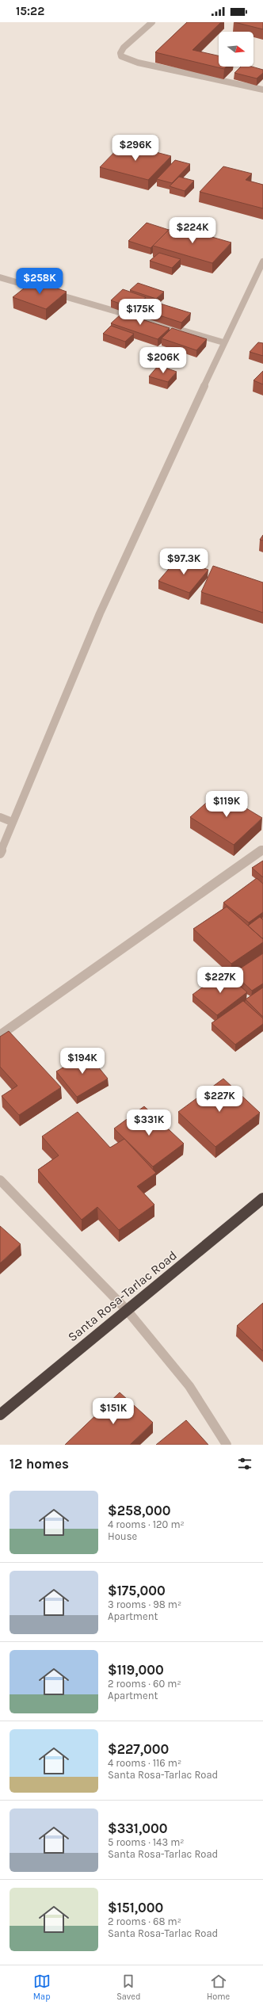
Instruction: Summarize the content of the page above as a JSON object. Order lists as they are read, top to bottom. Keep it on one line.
{"streets":{"highway":["Santa Rosa-Tarlac Road"]},"north":"right","page":{"status":"15:22","price":["$296K","$224K","$258K","$175K","$206K","$97.3K","$119K","$227K","$194K","$227K","$331K","$151K"],"heading":"12 homes","list":[{"name":"$258,000","note":"4 rooms · 120 m² · House"},{"name":"$175,000","note":"3 rooms · 98 m² · Apartment"},{"name":"$119,000","note":"2 rooms · 60 m² · Apartment"},{"name":"$227,000","note":"4 rooms · 116 m² · Santa Rosa-Tarlac Road"},{"name":"$331,000","note":"5 rooms · 143 m² · Santa Rosa-Tarlac Road"},{"name":"$151,000","note":"2 rooms · 68 m² · Santa Rosa-Tarlac Road"}],"tabs":["Map","Saved","Home"]}}
